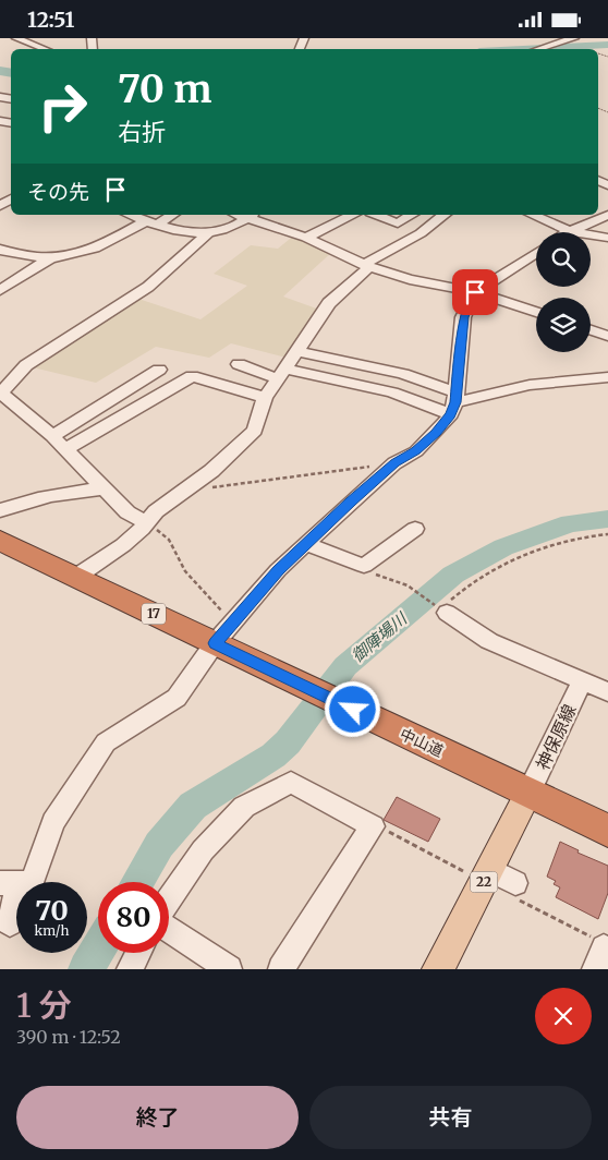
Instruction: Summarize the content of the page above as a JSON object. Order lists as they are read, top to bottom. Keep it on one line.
{"streets":{"highway":["17","中山道"],"main road":["22"],"street":["神保原線"]},"crossings":[["神保原線","中山道"],["神保原線","22"],["中山道","22"]],"water":["御陣場川"],"page":{"status":"12:51","turn":["70 m","右折"],"then":"その先","speed":"70 km/h","limit":"80","heading":["1 分","390 m · 12:52"],"buttons":["終了","共有"]}}
